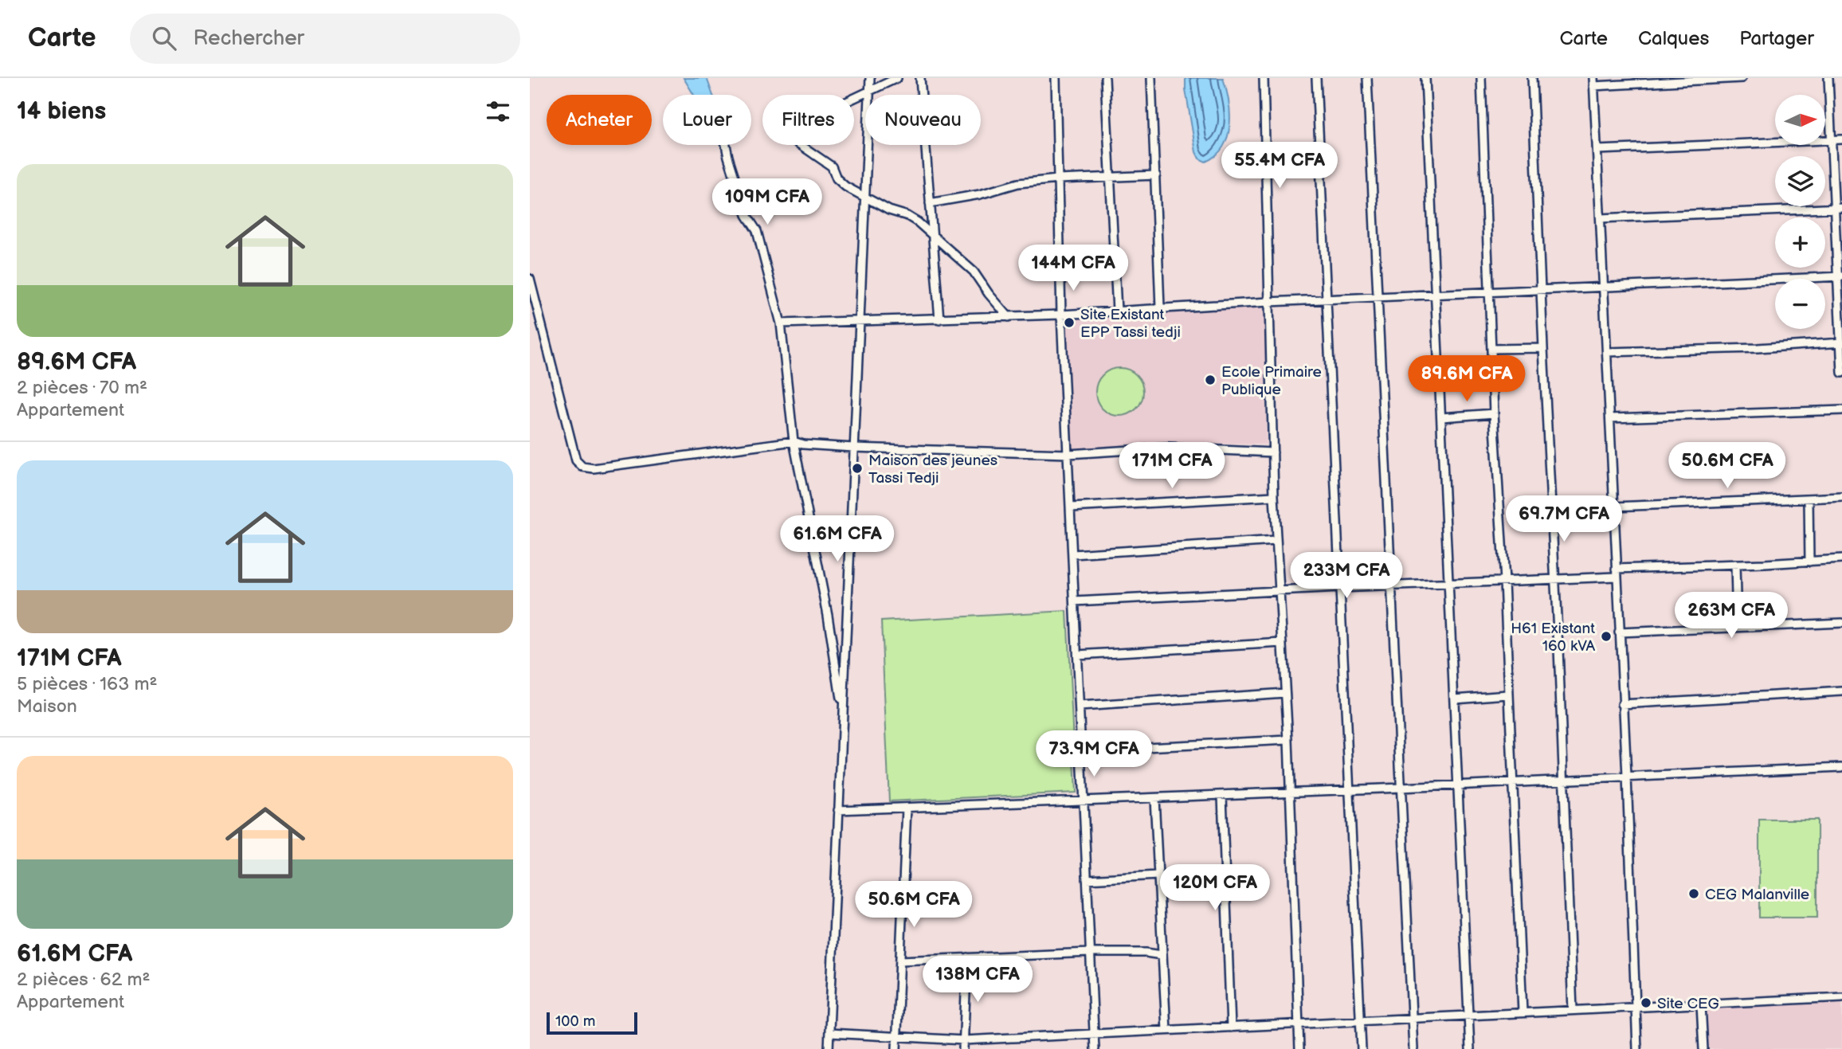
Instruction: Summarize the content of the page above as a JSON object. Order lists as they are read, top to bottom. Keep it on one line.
{"places":["Site Existant EPP Tassi tedji","Ecole Primaire Publique","Maison des jeunes Tassi Tedji","H61 Existant 160 kVA","CEG Malanville","Site CEG"],"scale_bar":"100 m","north":"right","page":{"header":"Carte","search":"Rechercher","nav":["Carte","Calques","Partager"],"heading":"14 biens","map_buttons":["+","−"],"chip":["Acheter","Louer","Filtres","Nouveau"],"price":["55.4M CFA","109M CFA","144M CFA","89.6M CFA","171M CFA","50.6M CFA","69.7M CFA","61.6M CFA","233M CFA","263M CFA","73.9M CFA","120M CFA","50.6M CFA","138M CFA"],"list":[{"name":"89.6M CFA","note":"2 pièces · 70 m² · Appartement"},{"name":"171M CFA","note":"5 pièces · 163 m² · Maison"},{"name":"61.6M CFA","note":"2 pièces · 62 m² · Appartement"}],"scale":"100 m"}}
